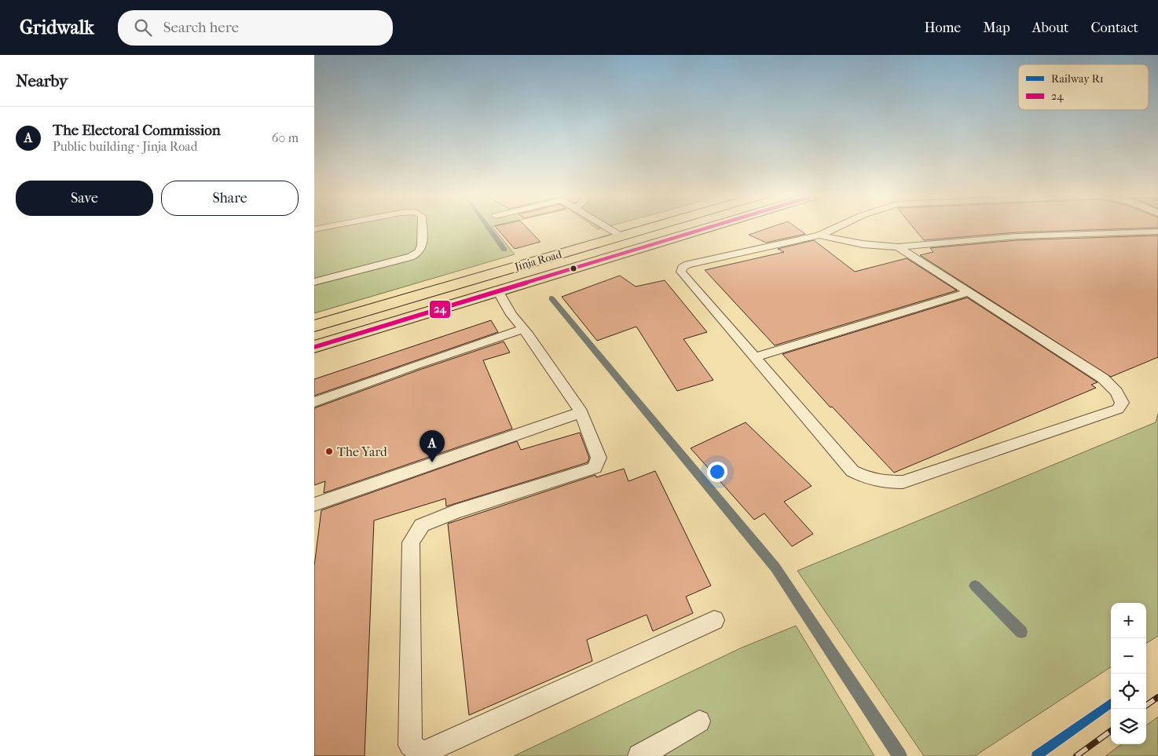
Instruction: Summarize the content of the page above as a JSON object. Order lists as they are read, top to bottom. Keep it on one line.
{"streets":{"highway":["Jinja Road"]},"places":["The Yard"],"lines":["transit line 24","rail line R1"],"legend":["Railway R1","24"],"page":{"header":"Gridwalk","search":"Search here","nav":["Home","Map","About","Contact"],"heading":"Nearby","list":[{"mark":"A","name":"The Electoral Commission","note":"Public building · Jinja Road","value":"60 m"}],"buttons":["Save","Share"],"pins":"A","map_buttons":["+","−"]}}
